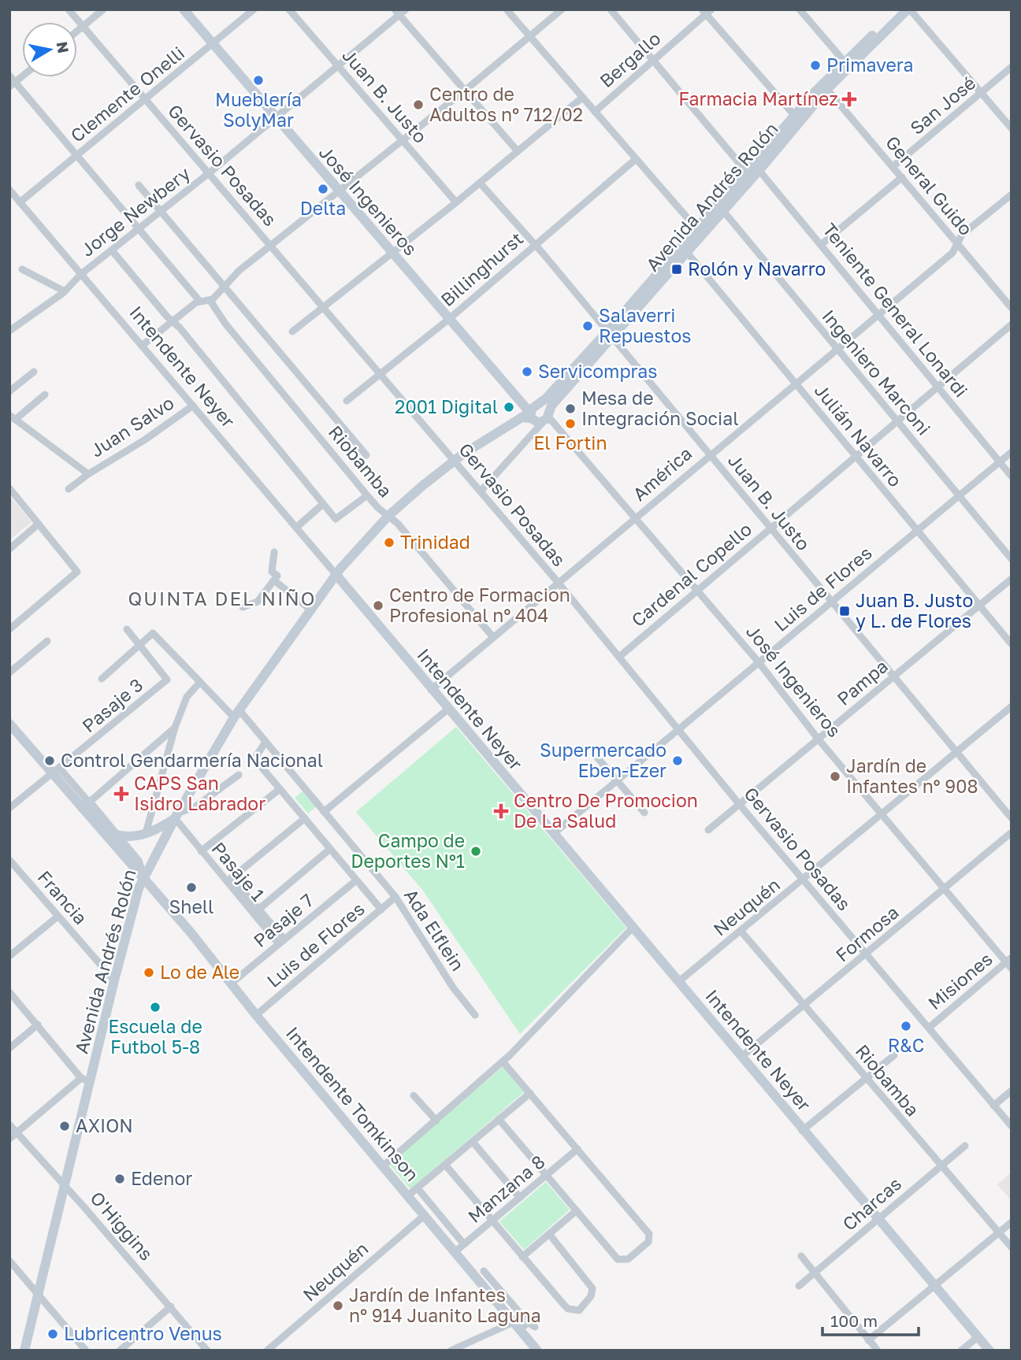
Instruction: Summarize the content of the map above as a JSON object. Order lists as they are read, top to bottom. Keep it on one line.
{"streets":{"street":["Bergallo","Clemente Onelli","Juan B. Justo","San José","Gervasio Posadas","General Guido","Avenida Andrés Rolón","José Ingenieros","Jorge Newbery","Billinghurst","Teniente General Lonardi","Intendente Neyer","Ingeniero Marconi","Juan Salvo","Julián Navarro","Riobamba","América","Cardenal Copello","Luis de Flores","Pampa","Pasaje 3","Pasaje 1","Francia","Neuquén","Pasaje 7","Ada Elflein","Formosa","Misiones","Intendente Tomkinson","Manzana 8","Charcas","O'Higgins"]},"crossings":[["Bergallo","Teniente General Lonardi"],["Clemente Onelli","Gervasio Posadas"],["Clemente Onelli","José Ingenieros"],["Clemente Onelli","Intendente Neyer"],["Juan B. Justo","Avenida Andrés Rolón"],["Juan B. Justo","Jorge Newbery"],["Juan B. Justo","Billinghurst"],["Juan B. Justo","América"],["Juan B. Justo","Cardenal Copello"],["Juan B. Justo","Luis de Flores"],["Juan B. Justo","Pampa"],["Juan B. Justo","Neuquén"],["San José","General Guido"],["Gervasio Posadas","Avenida Andrés Rolón"],["Gervasio Posadas","Jorge Newbery"],["Gervasio Posadas","Billinghurst"],["Gervasio Posadas","América"],["Gervasio Posadas","Cardenal Copello"],["Gervasio Posadas","Luis de Flores"],["Gervasio Posadas","Pampa"],["Gervasio Posadas","Neuquén"],["Gervasio Posadas","Formosa"],["Gervasio Posadas","Misiones"],["General Guido","Avenida Andrés Rolón"],["General Guido","América"],["Avenida Andrés Rolón","José Ingenieros"],["Avenida Andrés Rolón","Teniente General Lonardi"],["Avenida Andrés Rolón","Intendente Neyer"],["Avenida Andrés Rolón","Ingeniero Marconi"],["Avenida Andrés Rolón","Julián Navarro"],["Avenida Andrés Rolón","Riobamba"],["Avenida Andrés Rolón","Pasaje 1"],["Avenida Andrés Rolón","Francia"],["Avenida Andrés Rolón","Ada Elflein"],["Avenida Andrés Rolón","Intendente Tomkinson"],["Avenida Andrés Rolón","O'Higgins"],["José Ingenieros","Jorge Newbery"],["José Ingenieros","Billinghurst"],["José Ingenieros","América"],["José Ingenieros","Cardenal Copello"],["José Ingenieros","Luis de Flores"],["José Ingenieros","Pampa"],["José Ingenieros","Neuquén"],["José Ingenieros","Formosa"],["José Ingenieros","Misiones"],["Jorge Newbery","Intendente Neyer"],["Teniente General Lonardi","América"],["Teniente General Lonardi","Cardenal Copello"],["Teniente General Lonardi","Luis de Flores"],["Intendente Neyer","Juan Salvo"],["Intendente Neyer","América"],["Intendente Neyer","Luis de Flores"],["Intendente Neyer","Neuquén"],["Intendente Neyer","Formosa"],["Intendente Neyer","Charcas"],["Ingeniero Marconi","América"],["Ingeniero Marconi","Cardenal Copello"],["Ingeniero Marconi","Luis de Flores"],["Julián Navarro","América"],["Julián Navarro","Cardenal Copello"],["Julián Navarro","Luis de Flores"],["Julián Navarro","Pampa"],["Riobamba","América"],["Riobamba","Neuquén"],["Riobamba","Formosa"],["Riobamba","Charcas"],["Luis de Flores","Ada Elflein"],["Luis de Flores","Intendente Tomkinson"],["Pasaje 3","Ada Elflein"],["Pasaje 3","Intendente Tomkinson"],["Pasaje 1","Pasaje 7"],["Neuquén","Intendente Tomkinson"],["Pasaje 7","Intendente Tomkinson"],["Intendente Tomkinson","Manzana 8"]],"districts":["QUINTA DEL NIÑO"],"places":{"other":["Primavera","Mueblería SolyMar","Centro de Adultos nº 712/02","Delta","Salaverri Repuestos","Servicompras","2001 Digital","Mesa de Integración Social","El Fortin","Trinidad","Centro de Formacion Profesional nº 404","Control Gendarmería Nacional","Supermercado Eben-Ezer","Jardín de Infantes nº 908","Campo de Deportes Nº1","Shell","Lo de Ale","Escuela de Futbol 5-8","R&C","AXION","Edenor","Jardín de Infantes nº 914 Juanito Laguna","Lubricentro Venus"],"health":["Farmacia Martínez","CAPS San Isidro Labrador","Centro De Promocion De La Salud"],"transit":["Rolón y Navarro","Juan B. Justo y L. de Flores"]},"scale_bar":"100 m","north":"right"}
